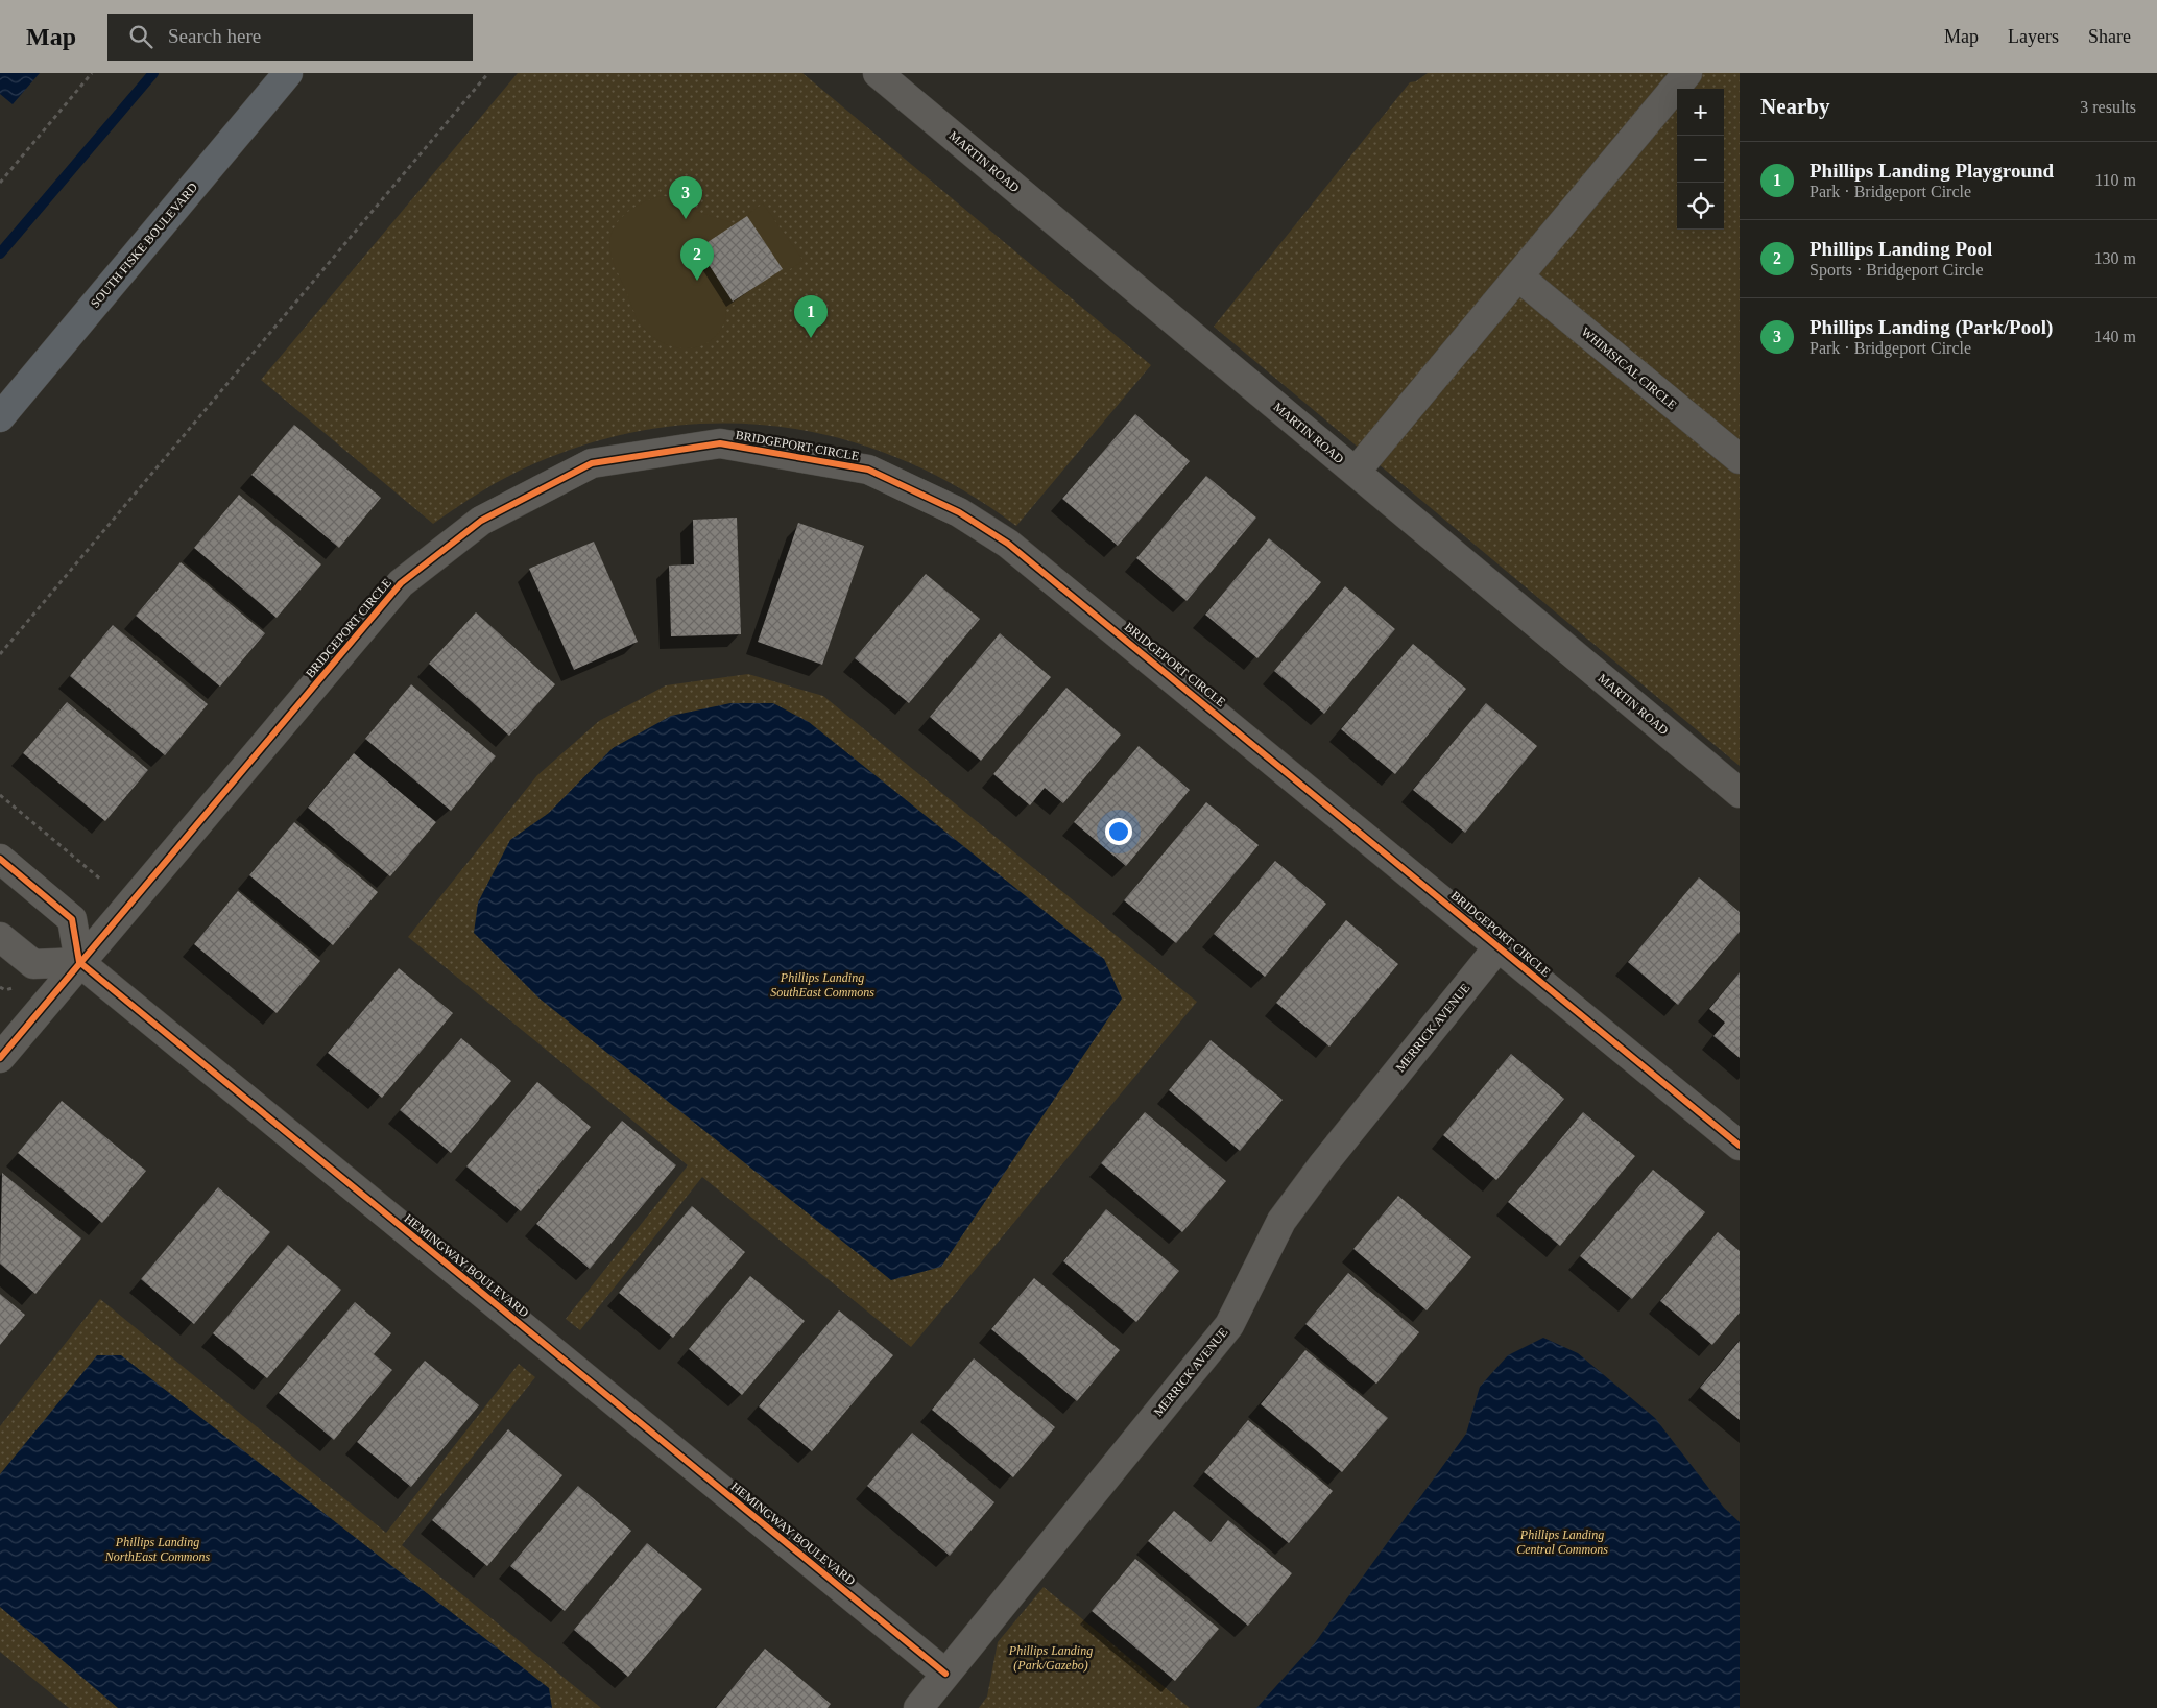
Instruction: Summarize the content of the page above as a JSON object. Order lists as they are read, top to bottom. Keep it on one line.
{"streets":{"main road":["SOUTH FISKE BOULEVARD"],"street":["MARTIN ROAD","WHIMSICAL CIRCLE","BRIDGEPORT CIRCLE","MERRICK AVENUE","HEMINGWAY BOULEVARD"]},"crossings":[["BRIDGEPORT CIRCLE","MERRICK AVENUE"],["BRIDGEPORT CIRCLE","HEMINGWAY BOULEVARD"],["MERRICK AVENUE","HEMINGWAY BOULEVARD"]],"parks":["Phillips Landing SouthEast Commons","Phillips Landing Central Commons","Phillips Landing NorthEast Commons","Phillips Landing (Park/Gazebo)"],"page":{"header":"Map","search":"Search here","nav":["Map","Layers","Share"],"heading":["Nearby","3 results"],"map_buttons":["+","−"],"list":[{"mark":"1","name":"Phillips Landing Playground","note":"Park · Bridgeport Circle","value":"110 m"},{"mark":"2","name":"Phillips Landing Pool","note":"Sports · Bridgeport Circle","value":"130 m"},{"mark":"3","name":"Phillips Landing (Park/Pool)","note":"Park · Bridgeport Circle","value":"140 m"}],"pins":["3","2","1"]}}
